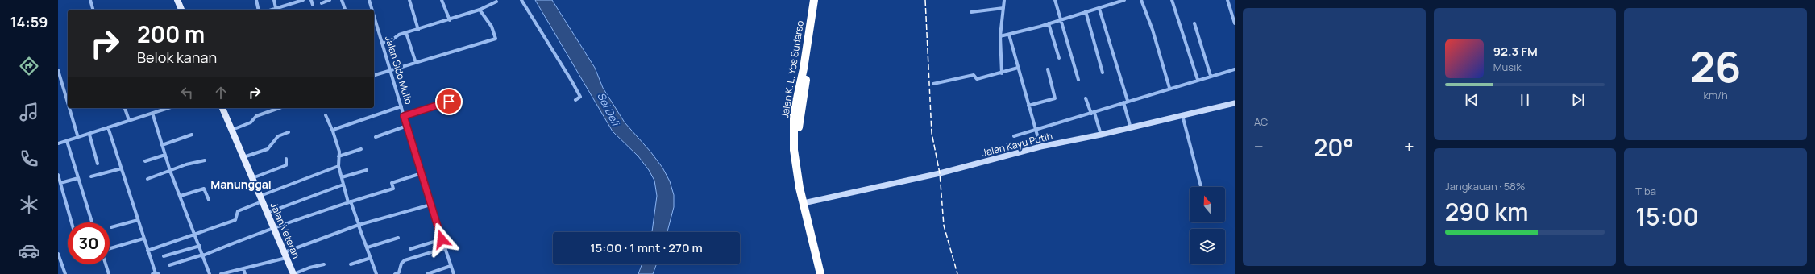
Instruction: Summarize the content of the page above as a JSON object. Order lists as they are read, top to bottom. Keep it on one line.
{"streets":{"highway":["Jalan K. L. Yos Sudarso"],"main road":["Jalan Veteran"],"street":["Jalan Sido Mulio","Jalan Kayu Putih"]},"crossings":[["Jalan K. L. Yos Sudarso","Jalan Kayu Putih"]],"districts":["Manunggal"],"water":["Sei Deli"],"north":"top","page":{"tabs":"14:59","tile":["AC",["26","km/h"],["Jangkauan · 58%","290 km"],["Tiba","15:00"]],"turn":["200 m","Belok kanan"],"song":["92.3 FM","Musik"],"heat":["−","20°","+"],"limit":"30","trip":"15:00 · 1 mnt · 270 m"}}
